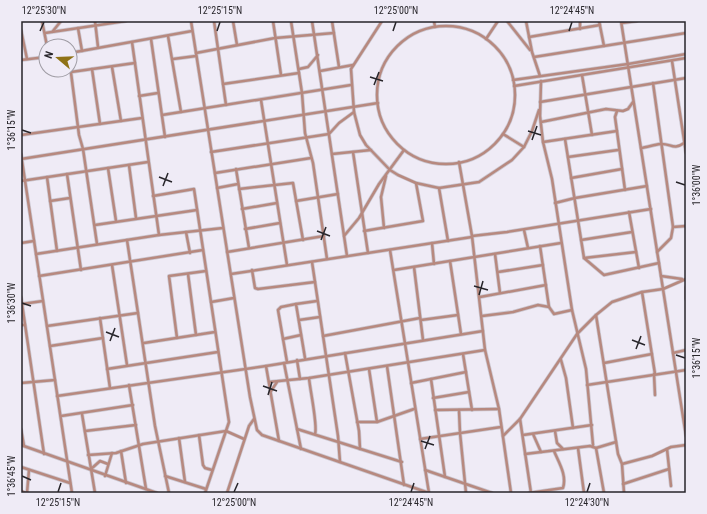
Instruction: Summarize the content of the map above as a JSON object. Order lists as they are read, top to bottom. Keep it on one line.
{"north":"left","coordinates":["12°25'30\"N","12°25'15\"N","12°25'00\"N","12°24'45\"N","1°36'15\"W","1°36'00\"W","1°36'30\"W","1°36'45\"W","12°24'30\"N"]}
